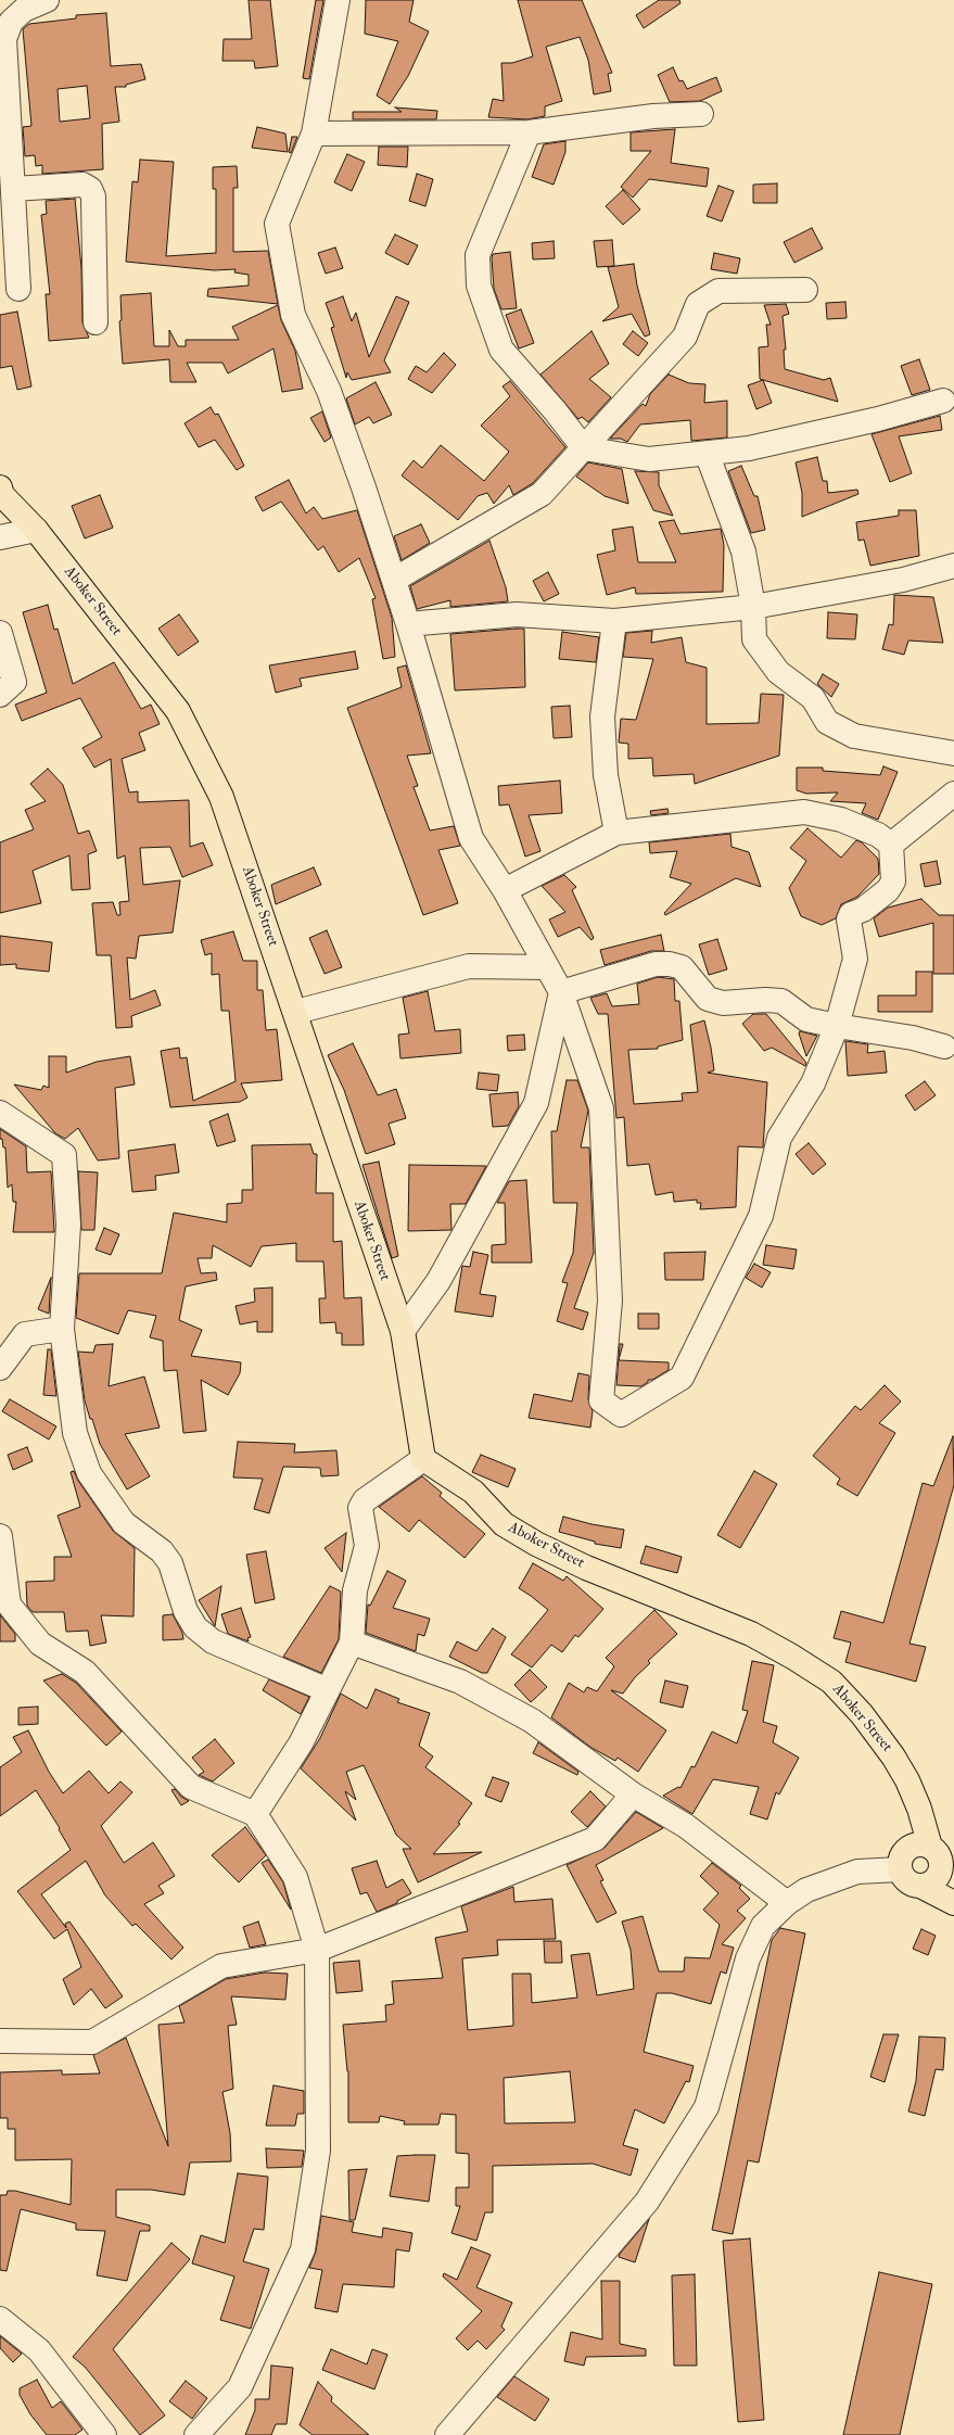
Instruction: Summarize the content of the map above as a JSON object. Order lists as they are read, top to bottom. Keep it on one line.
{"streets":{"main road":["Aboker Street"]}}
